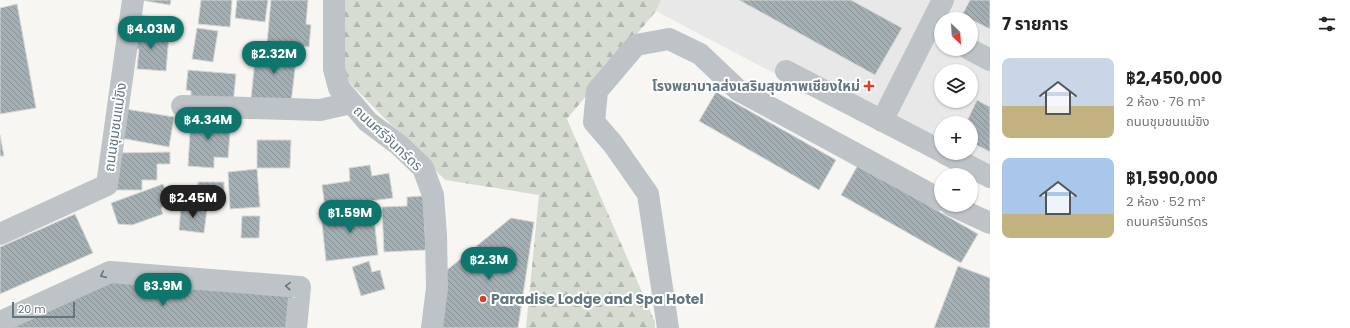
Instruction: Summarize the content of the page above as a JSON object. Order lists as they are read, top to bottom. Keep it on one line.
{"streets":{"street":["ถนนชุมชนแม่ขิง","ถนนศรีจันทร์ดร"]},"places":{"health":["โรงพยาบาลส่งเสริมสุขภาพเชียงใหม่"],"other":["Paradise Lodge and Spa Hotel"]},"scale_bar":"20 m","north":"bottom right","page":{"heading":"7 รายการ","map_buttons":["+","−"],"price":["฿4.03M","฿2.32M","฿4.34M","฿2.45M","฿1.59M","฿2.3M","฿3.9M"],"list":[{"name":"฿2,450,000","note":"2 ห้อง · 76 m² · ถนนชุมชนแม่ขิง"},{"name":"฿1,590,000","note":"2 ห้อง · 52 m² · ถนนศรีจันทร์ดร"}],"scale":"20 m"}}
